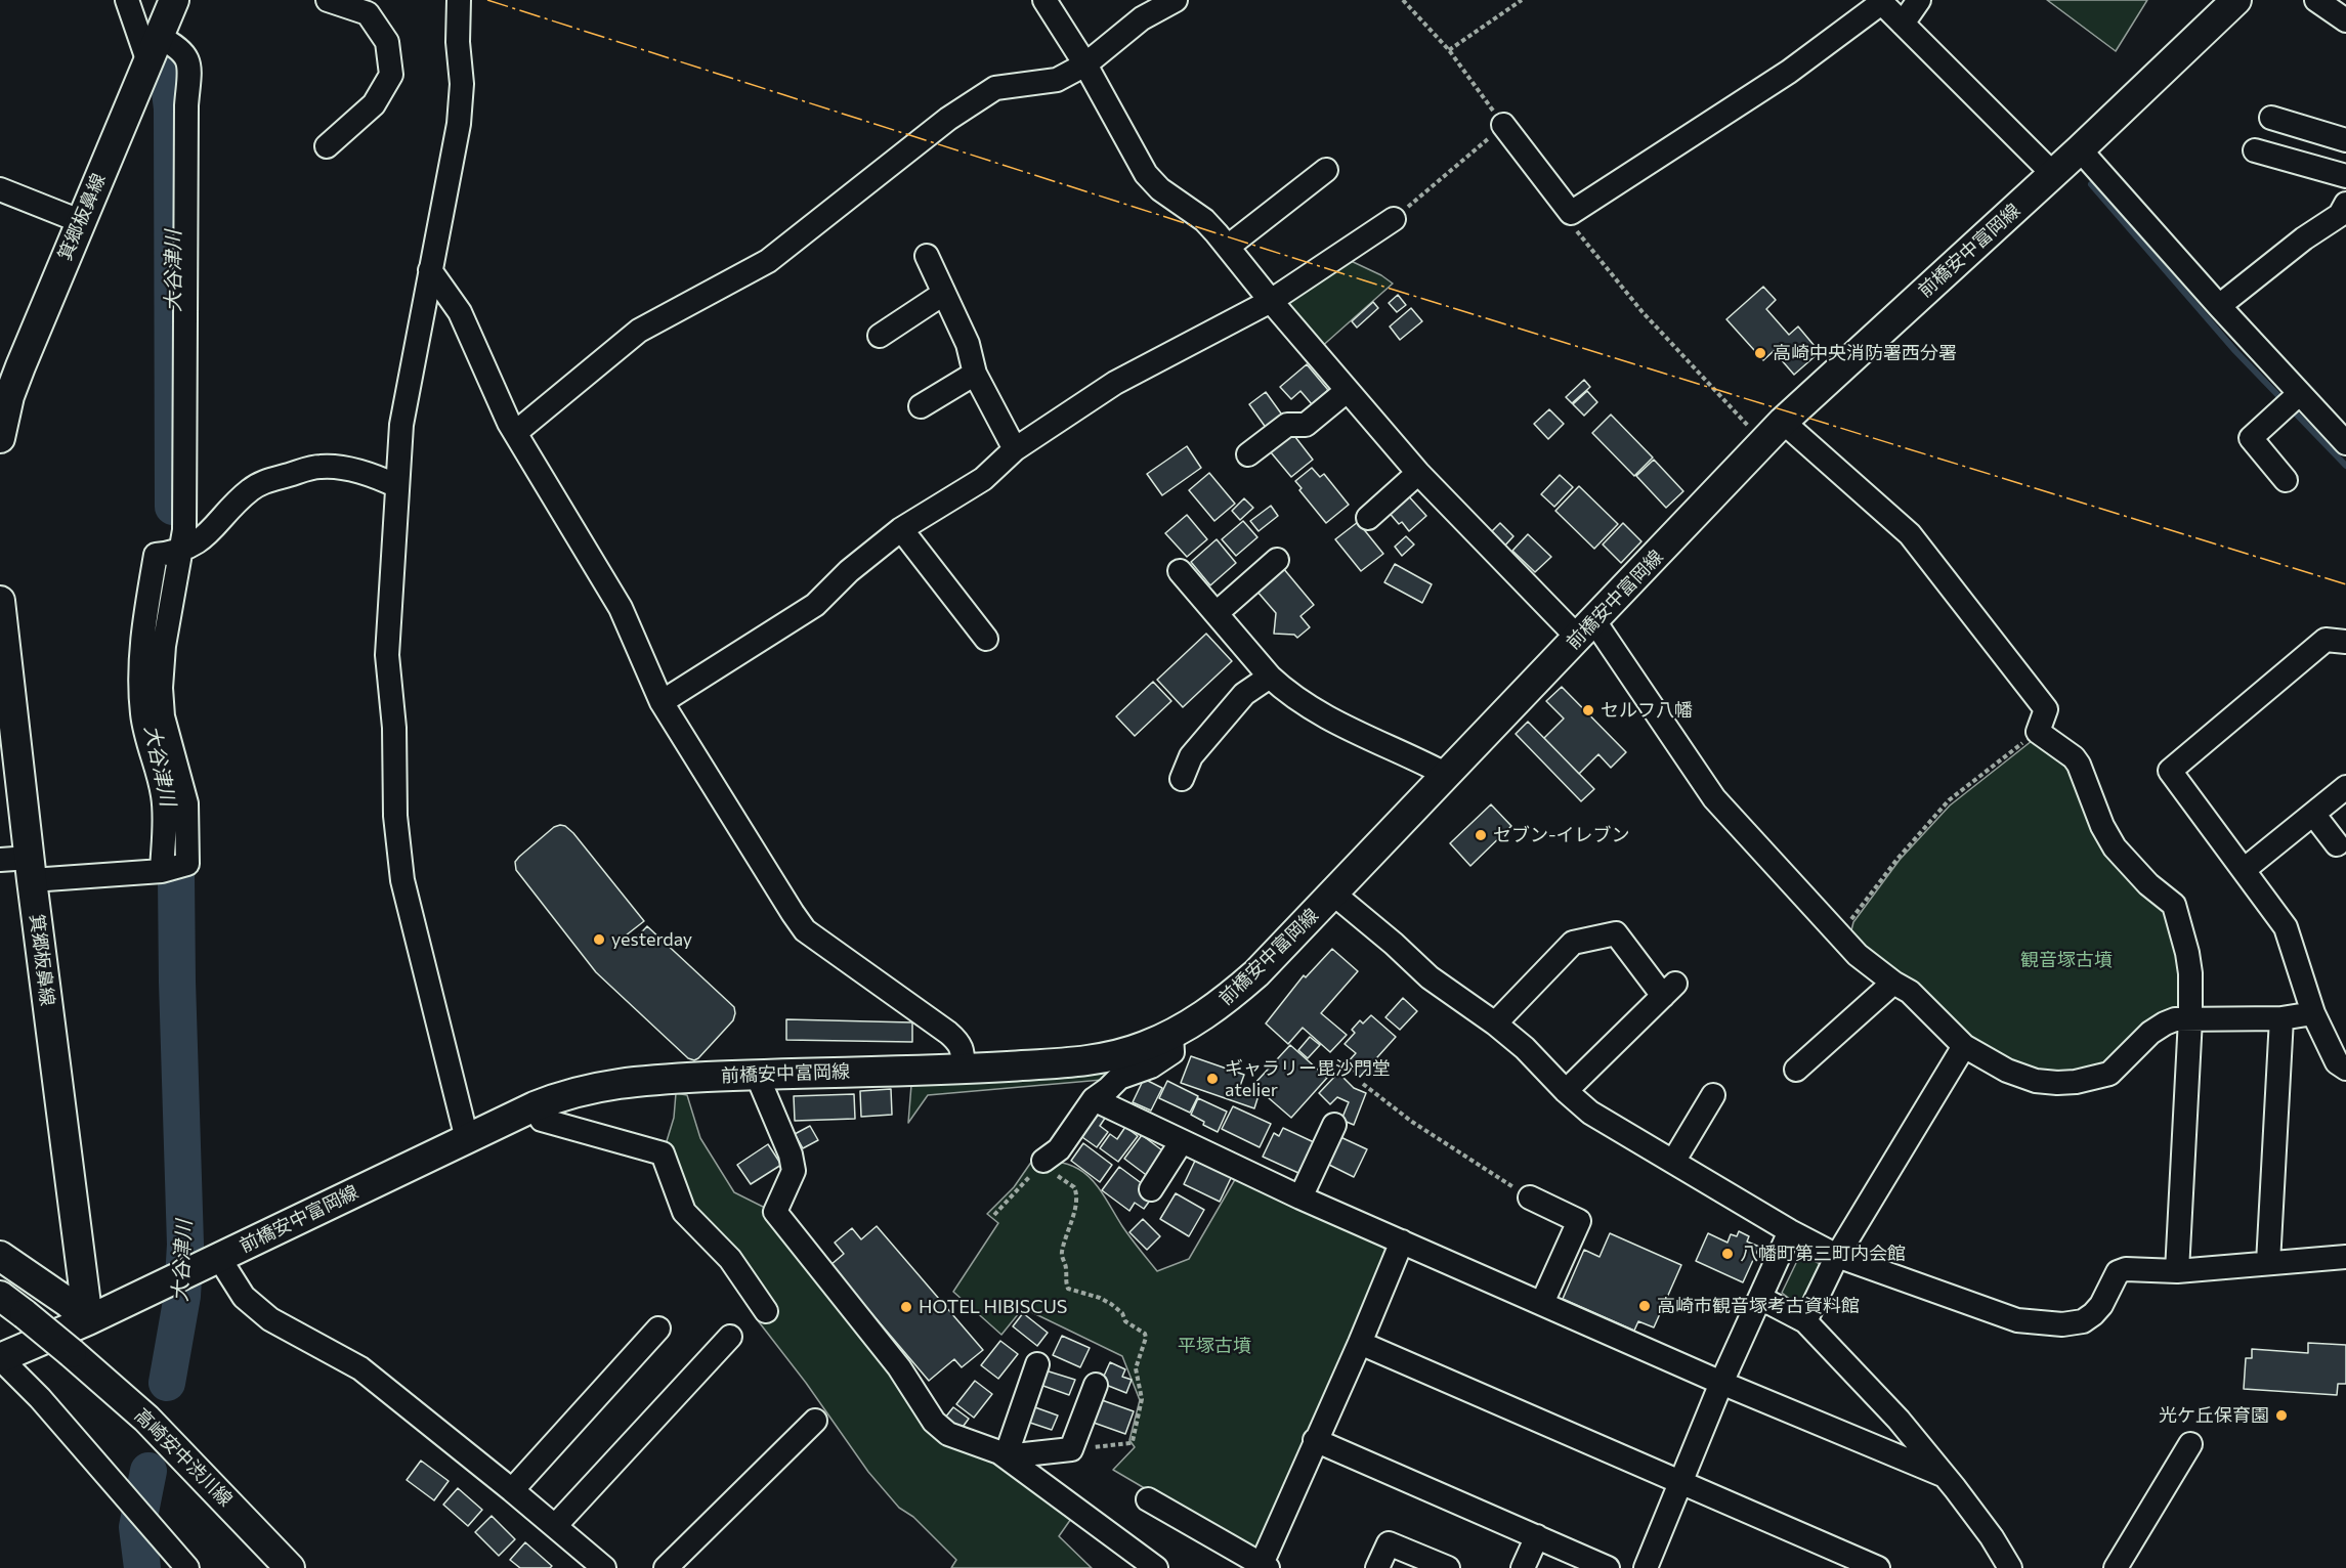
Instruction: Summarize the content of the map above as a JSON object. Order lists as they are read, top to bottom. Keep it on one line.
{"streets":{"main road":["箕郷板鼻線","前橋安中富岡線","高崎安中渋川線"]},"crossings":[["箕郷板鼻線","前橋安中富岡線"]],"water":["大谷津川"],"parks":["観音塚古墳","平塚古墳"],"places":["高崎中央消防署西分署","セルフ八幡","セブン-イレブン","yesterday","ギャラリー毘沙門堂 atelier","八幡町第三町内会館","高崎市観音塚考古資料館","HOTEL HIBISCUS","光ケ丘保育園"]}
